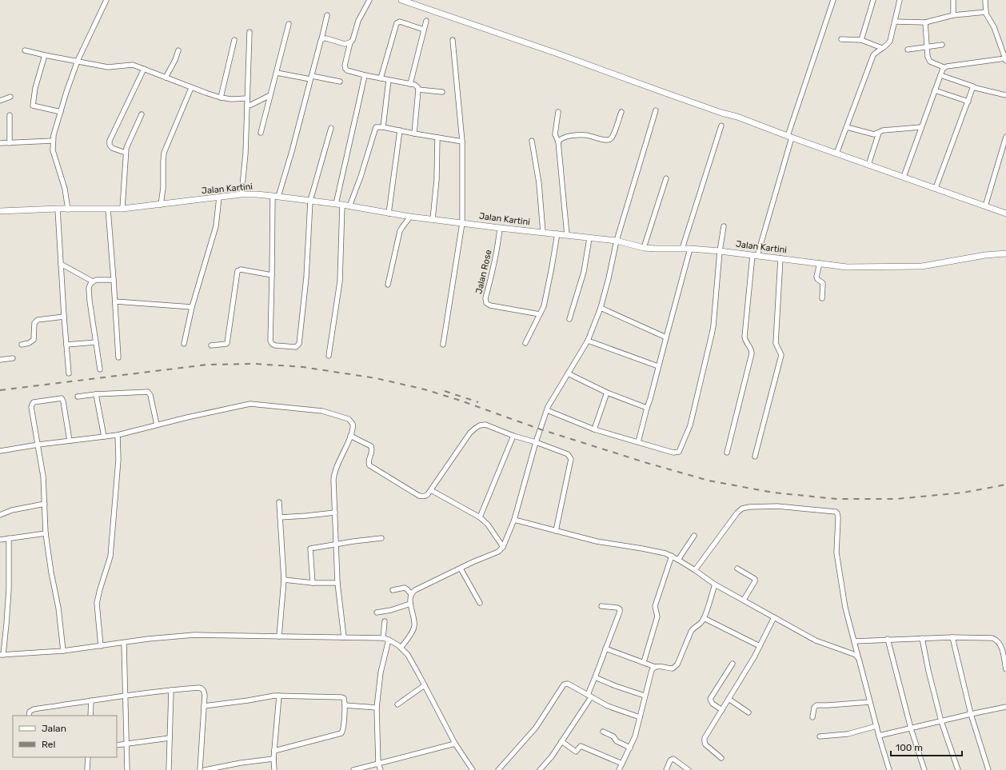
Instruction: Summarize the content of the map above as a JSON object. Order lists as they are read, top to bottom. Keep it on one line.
{"streets":{"street":["Jalan Kartini","Jalan Rose"]},"crossings":[["Jalan Kartini","Jalan Rose"]],"legend":["Jalan","Rel"],"scale_bar":"100 m"}
